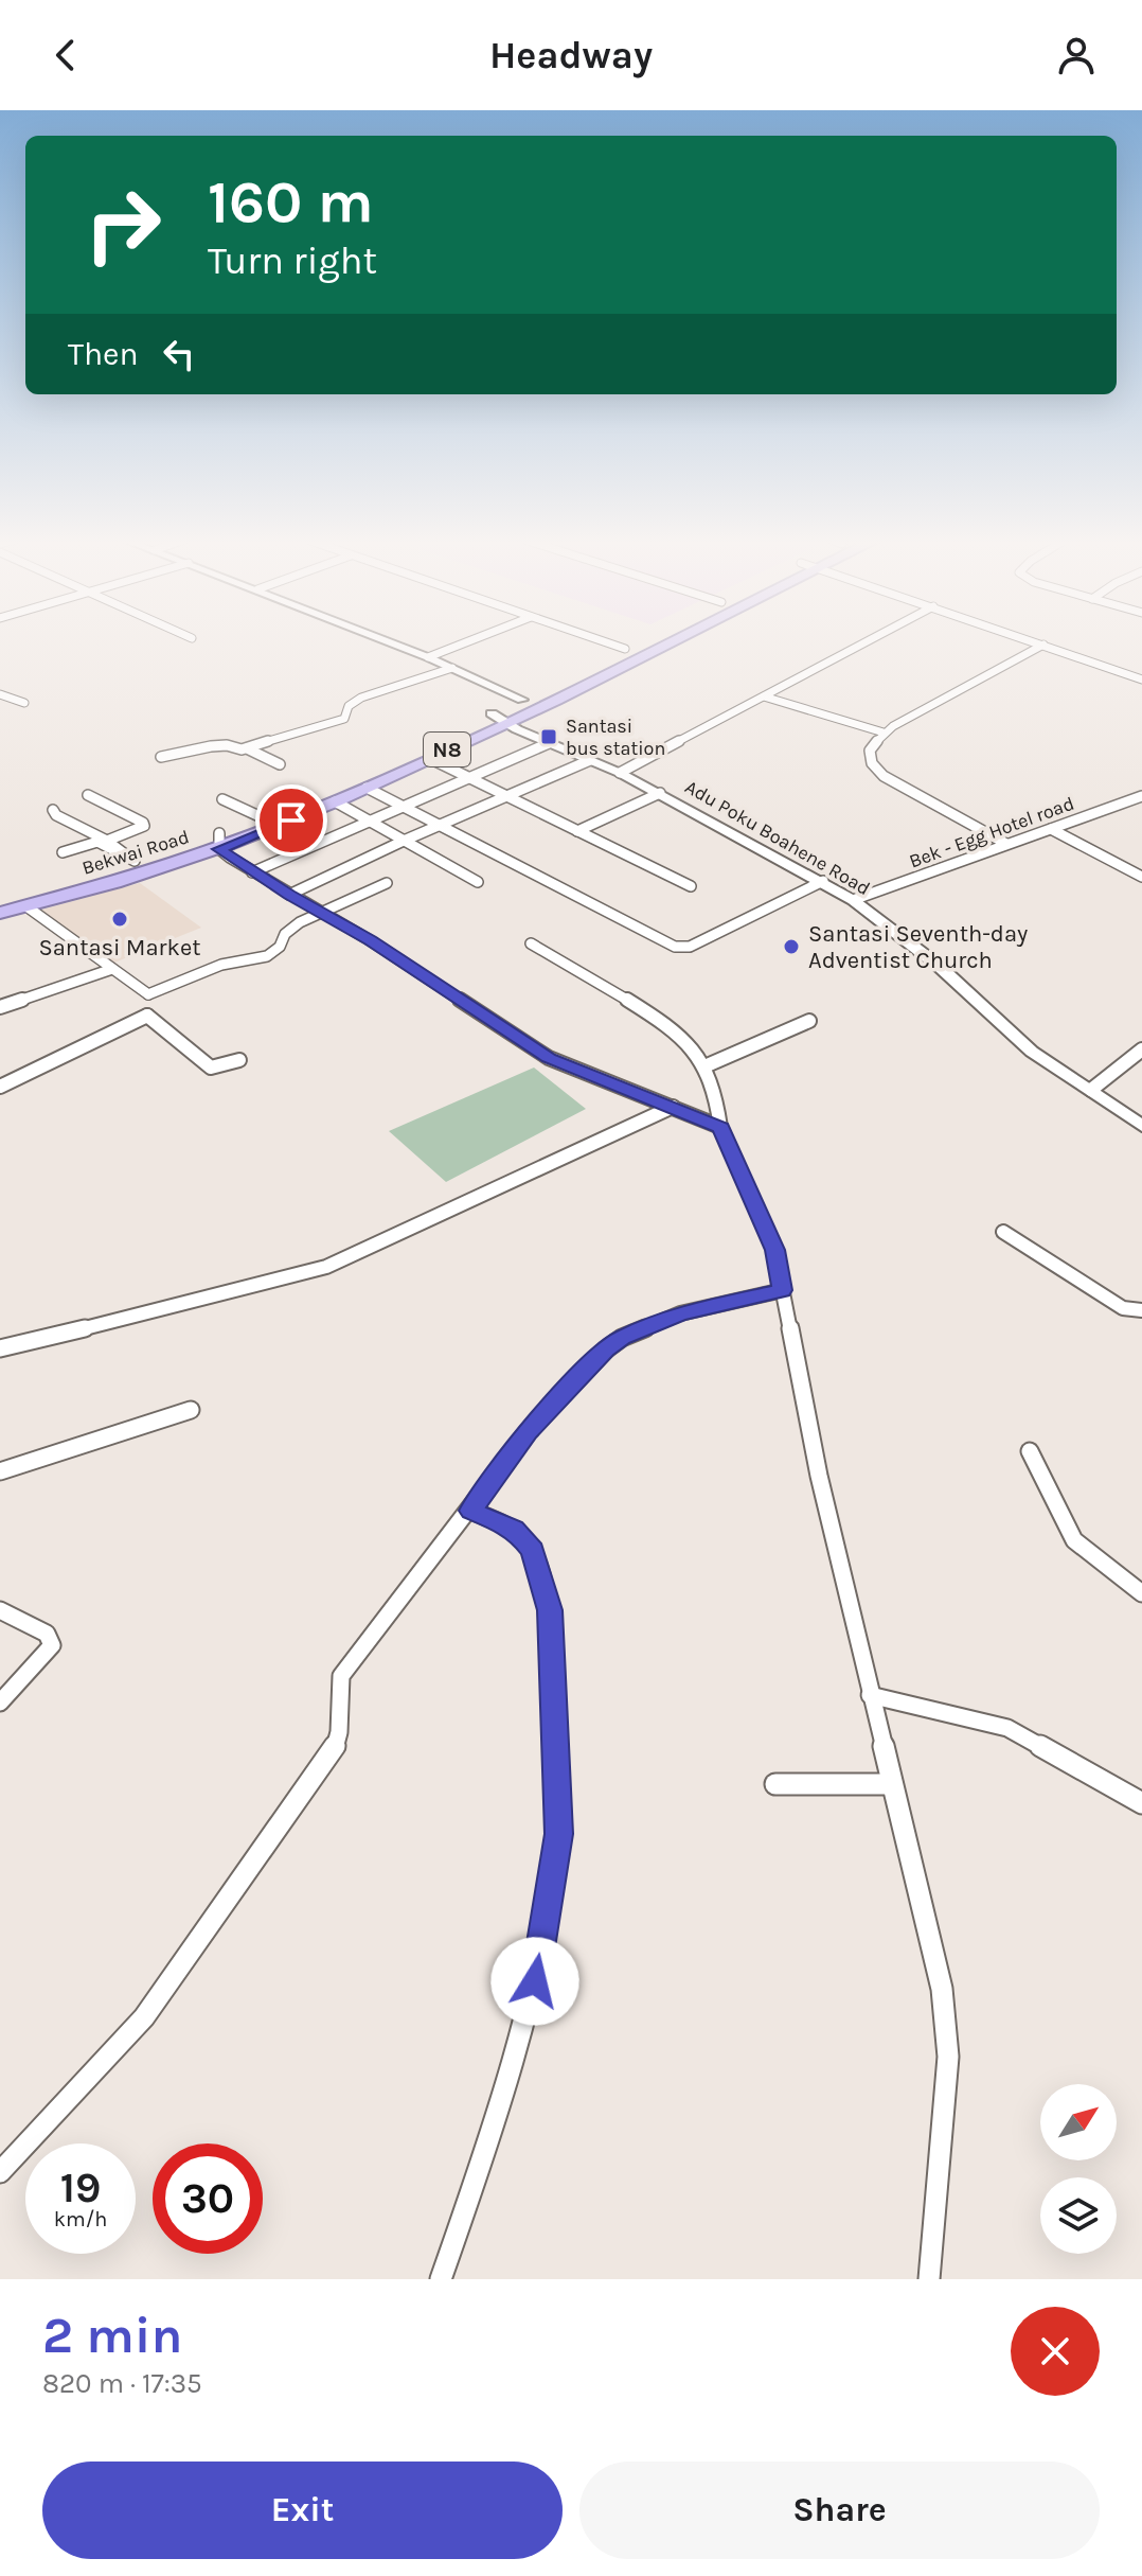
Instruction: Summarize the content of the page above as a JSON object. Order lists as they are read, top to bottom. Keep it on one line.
{"streets":{"highway":["N8","Bekwai Road"],"street":["Bek - Egg Hotel road","Adu Poku Boahene Road"]},"crossings":[["Bek - Egg Hotel road","Adu Poku Boahene Road"],["Adu Poku Boahene Road","Bekwai Road"]],"places":{"transit":["Santasi bus station"],"other":["Santasi Market","Santasi Seventh-day Adventist Church"]},"north":"top right","page":{"header":"Headway","turn":["160 m","Turn right"],"then":"Then","speed":"19 km/h","limit":"30","heading":["2 min","820 m · 17:35"],"buttons":["Exit","Share"]}}
